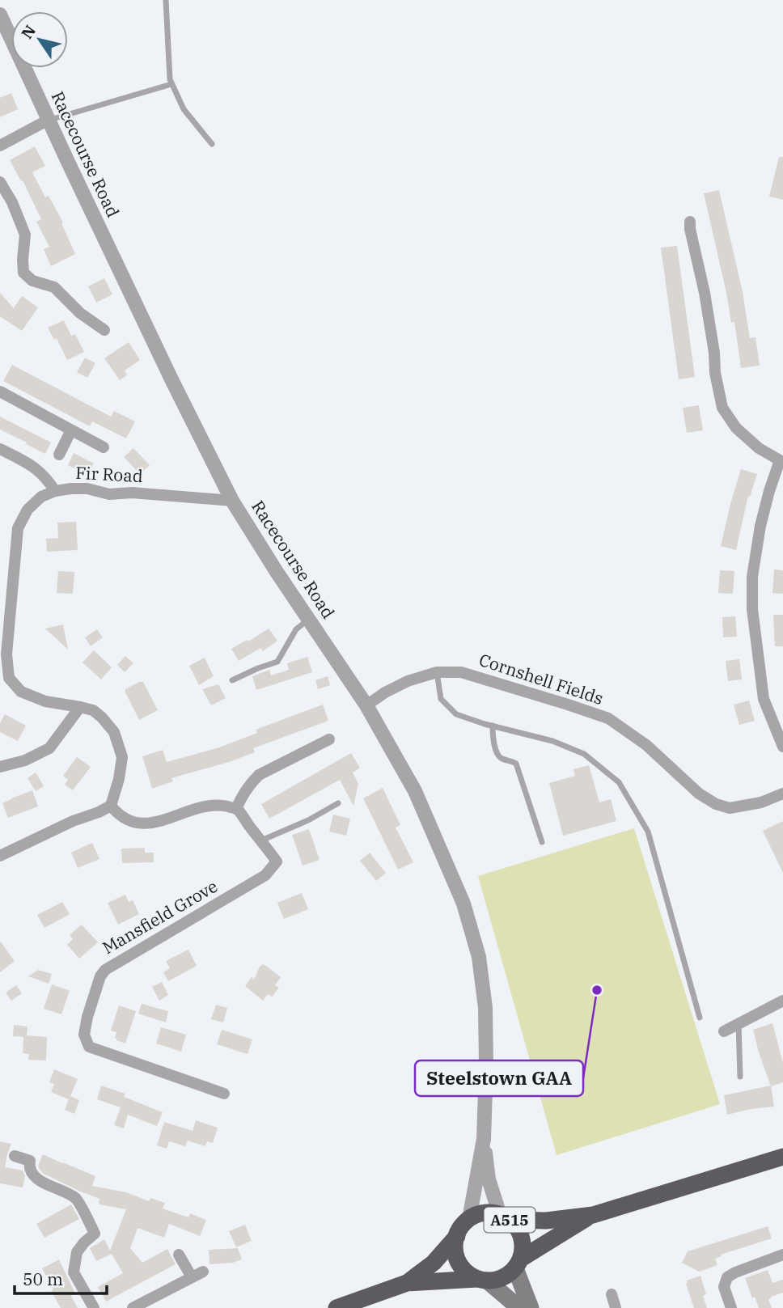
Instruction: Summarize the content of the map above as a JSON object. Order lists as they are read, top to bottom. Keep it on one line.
{"streets":{"highway":["A515"],"street":["Racecourse Road","Fir Road","Cornshell Fields","Mansfield Grove"]},"crossings":[["Racecourse Road","Fir Road"],["Racecourse Road","Cornshell Fields"],["Racecourse Road","A515"]],"places":["Steelstown GAA"],"scale_bar":"50 m","north":"top left"}
